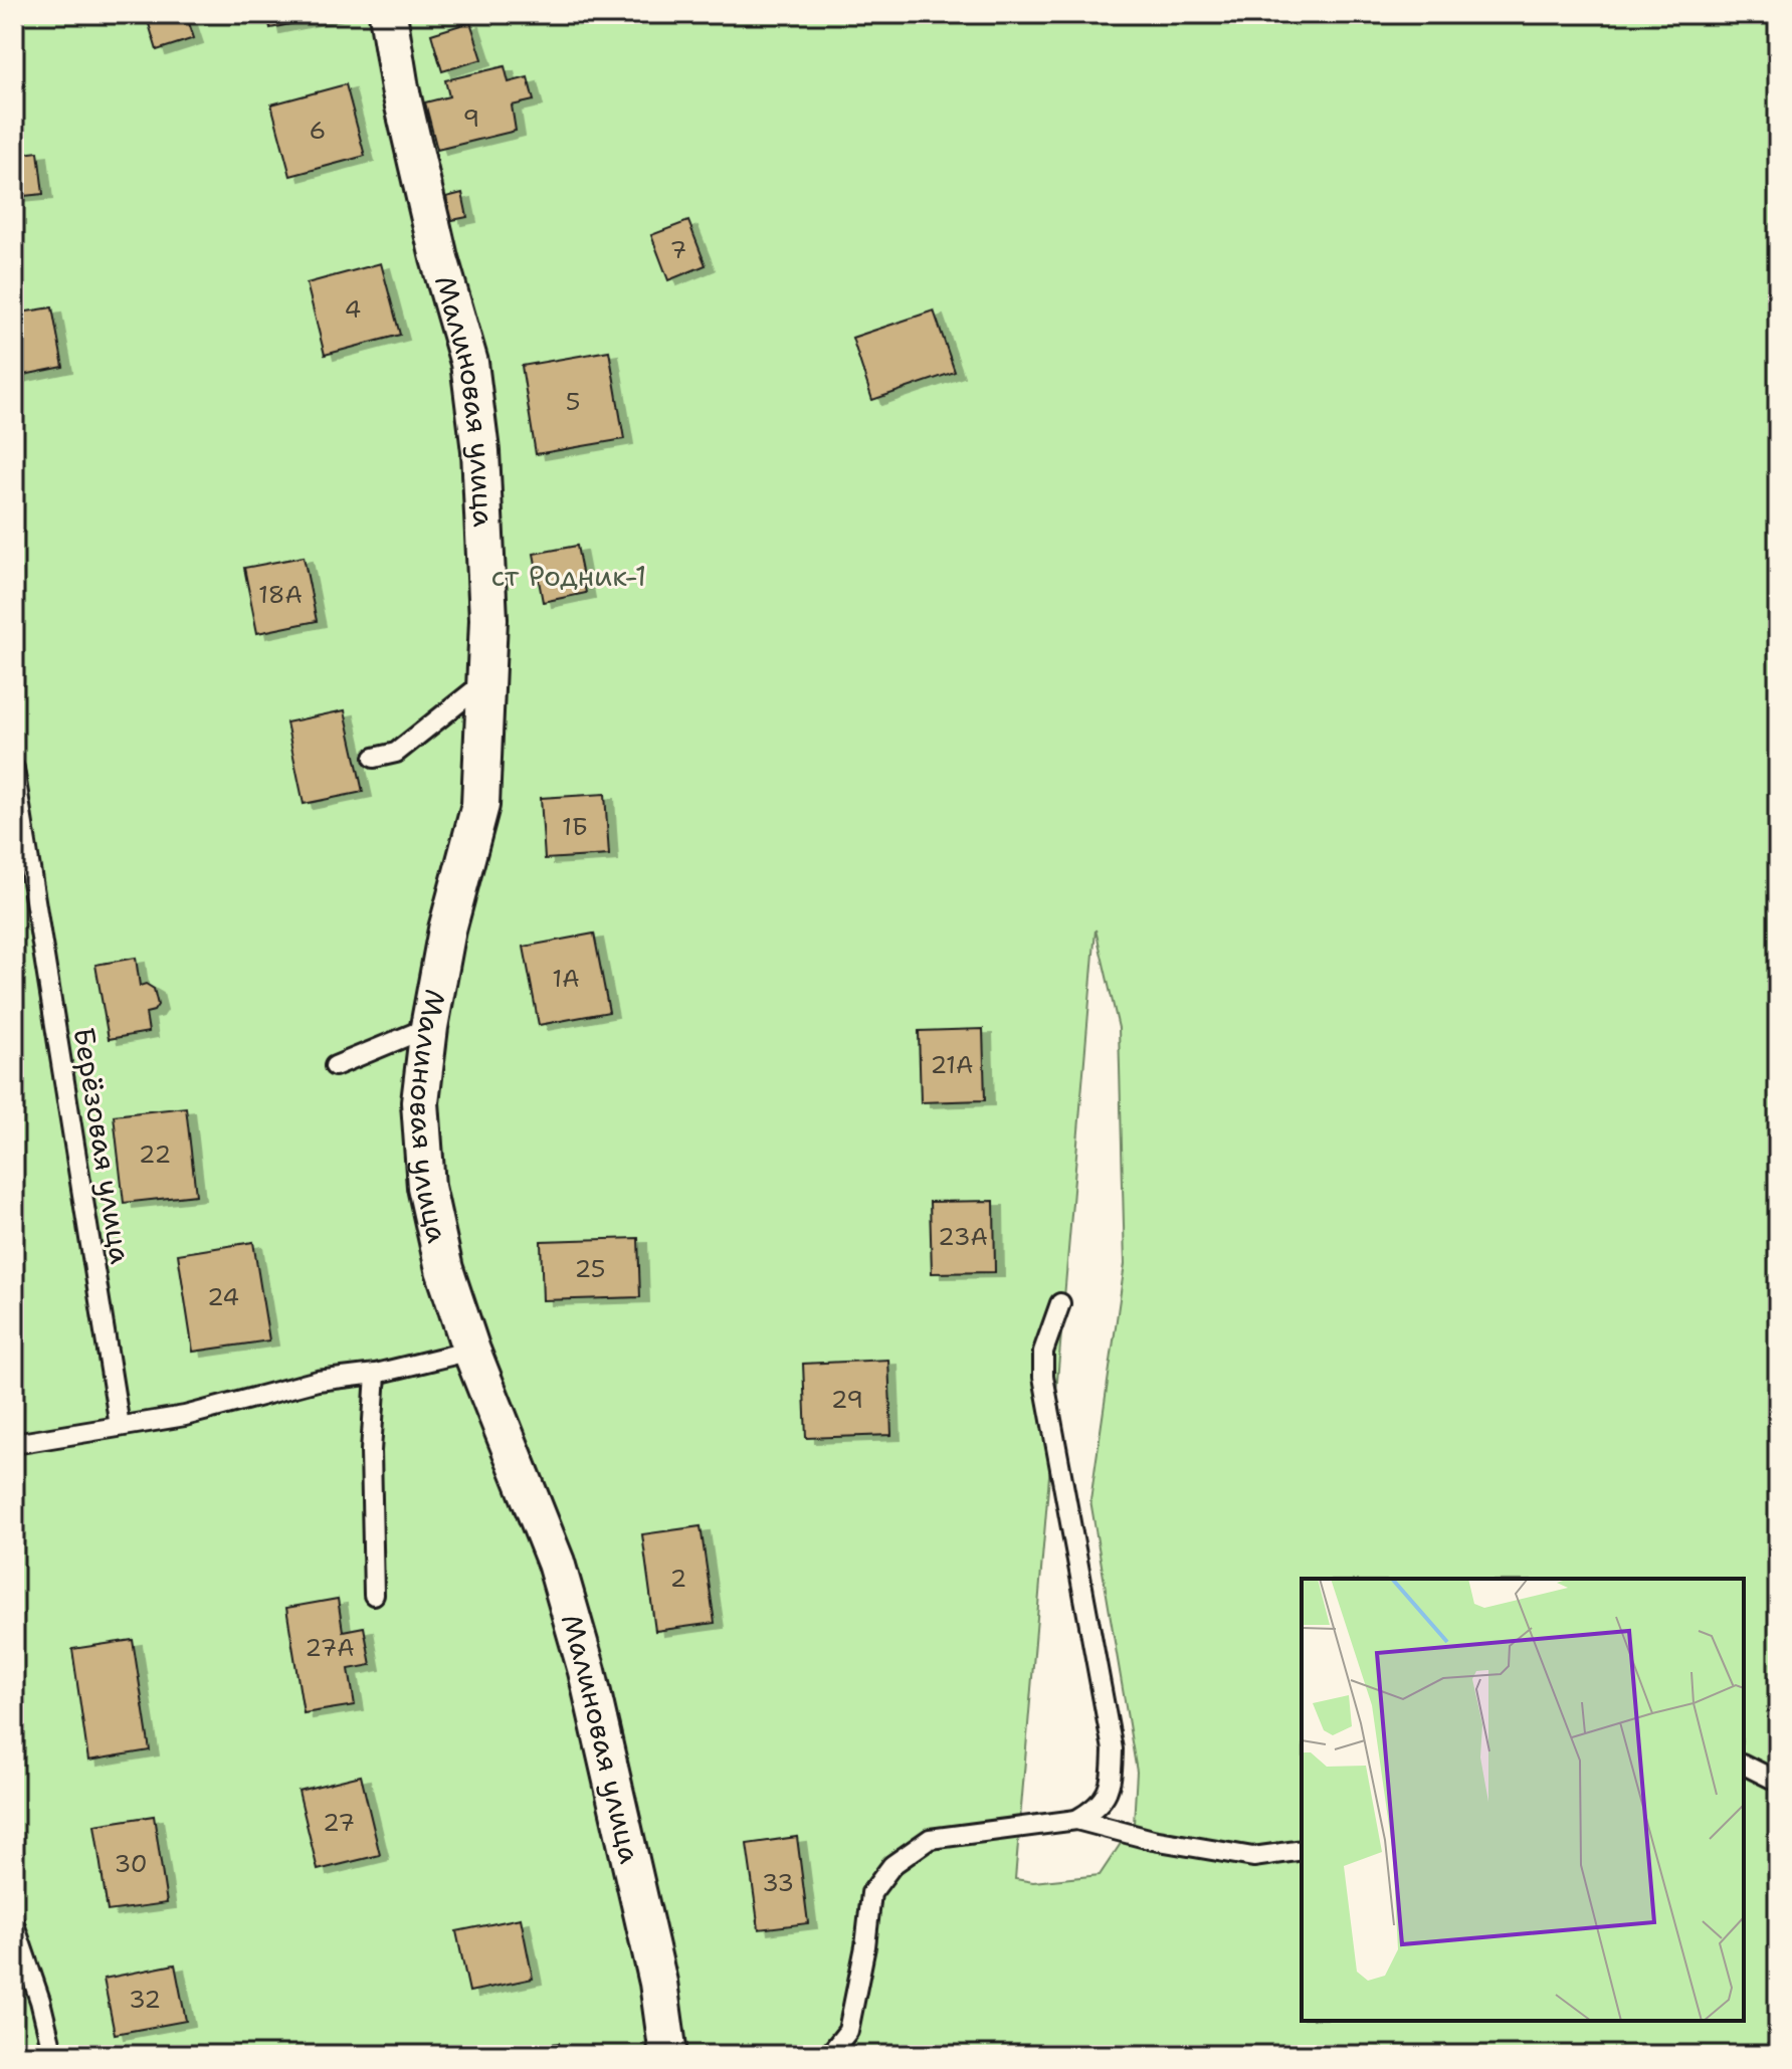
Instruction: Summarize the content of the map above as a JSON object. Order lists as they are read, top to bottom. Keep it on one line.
{"streets":{"street":["Малиновая улица"],"lane":["Берёзовая улица"]},"parks":["ст Родник-1"],"house_numbers":["9","6","7","4","5","18А","1Б","1А","21А","22","23А","25","24","29","2","27А","27","30","33","32"]}
